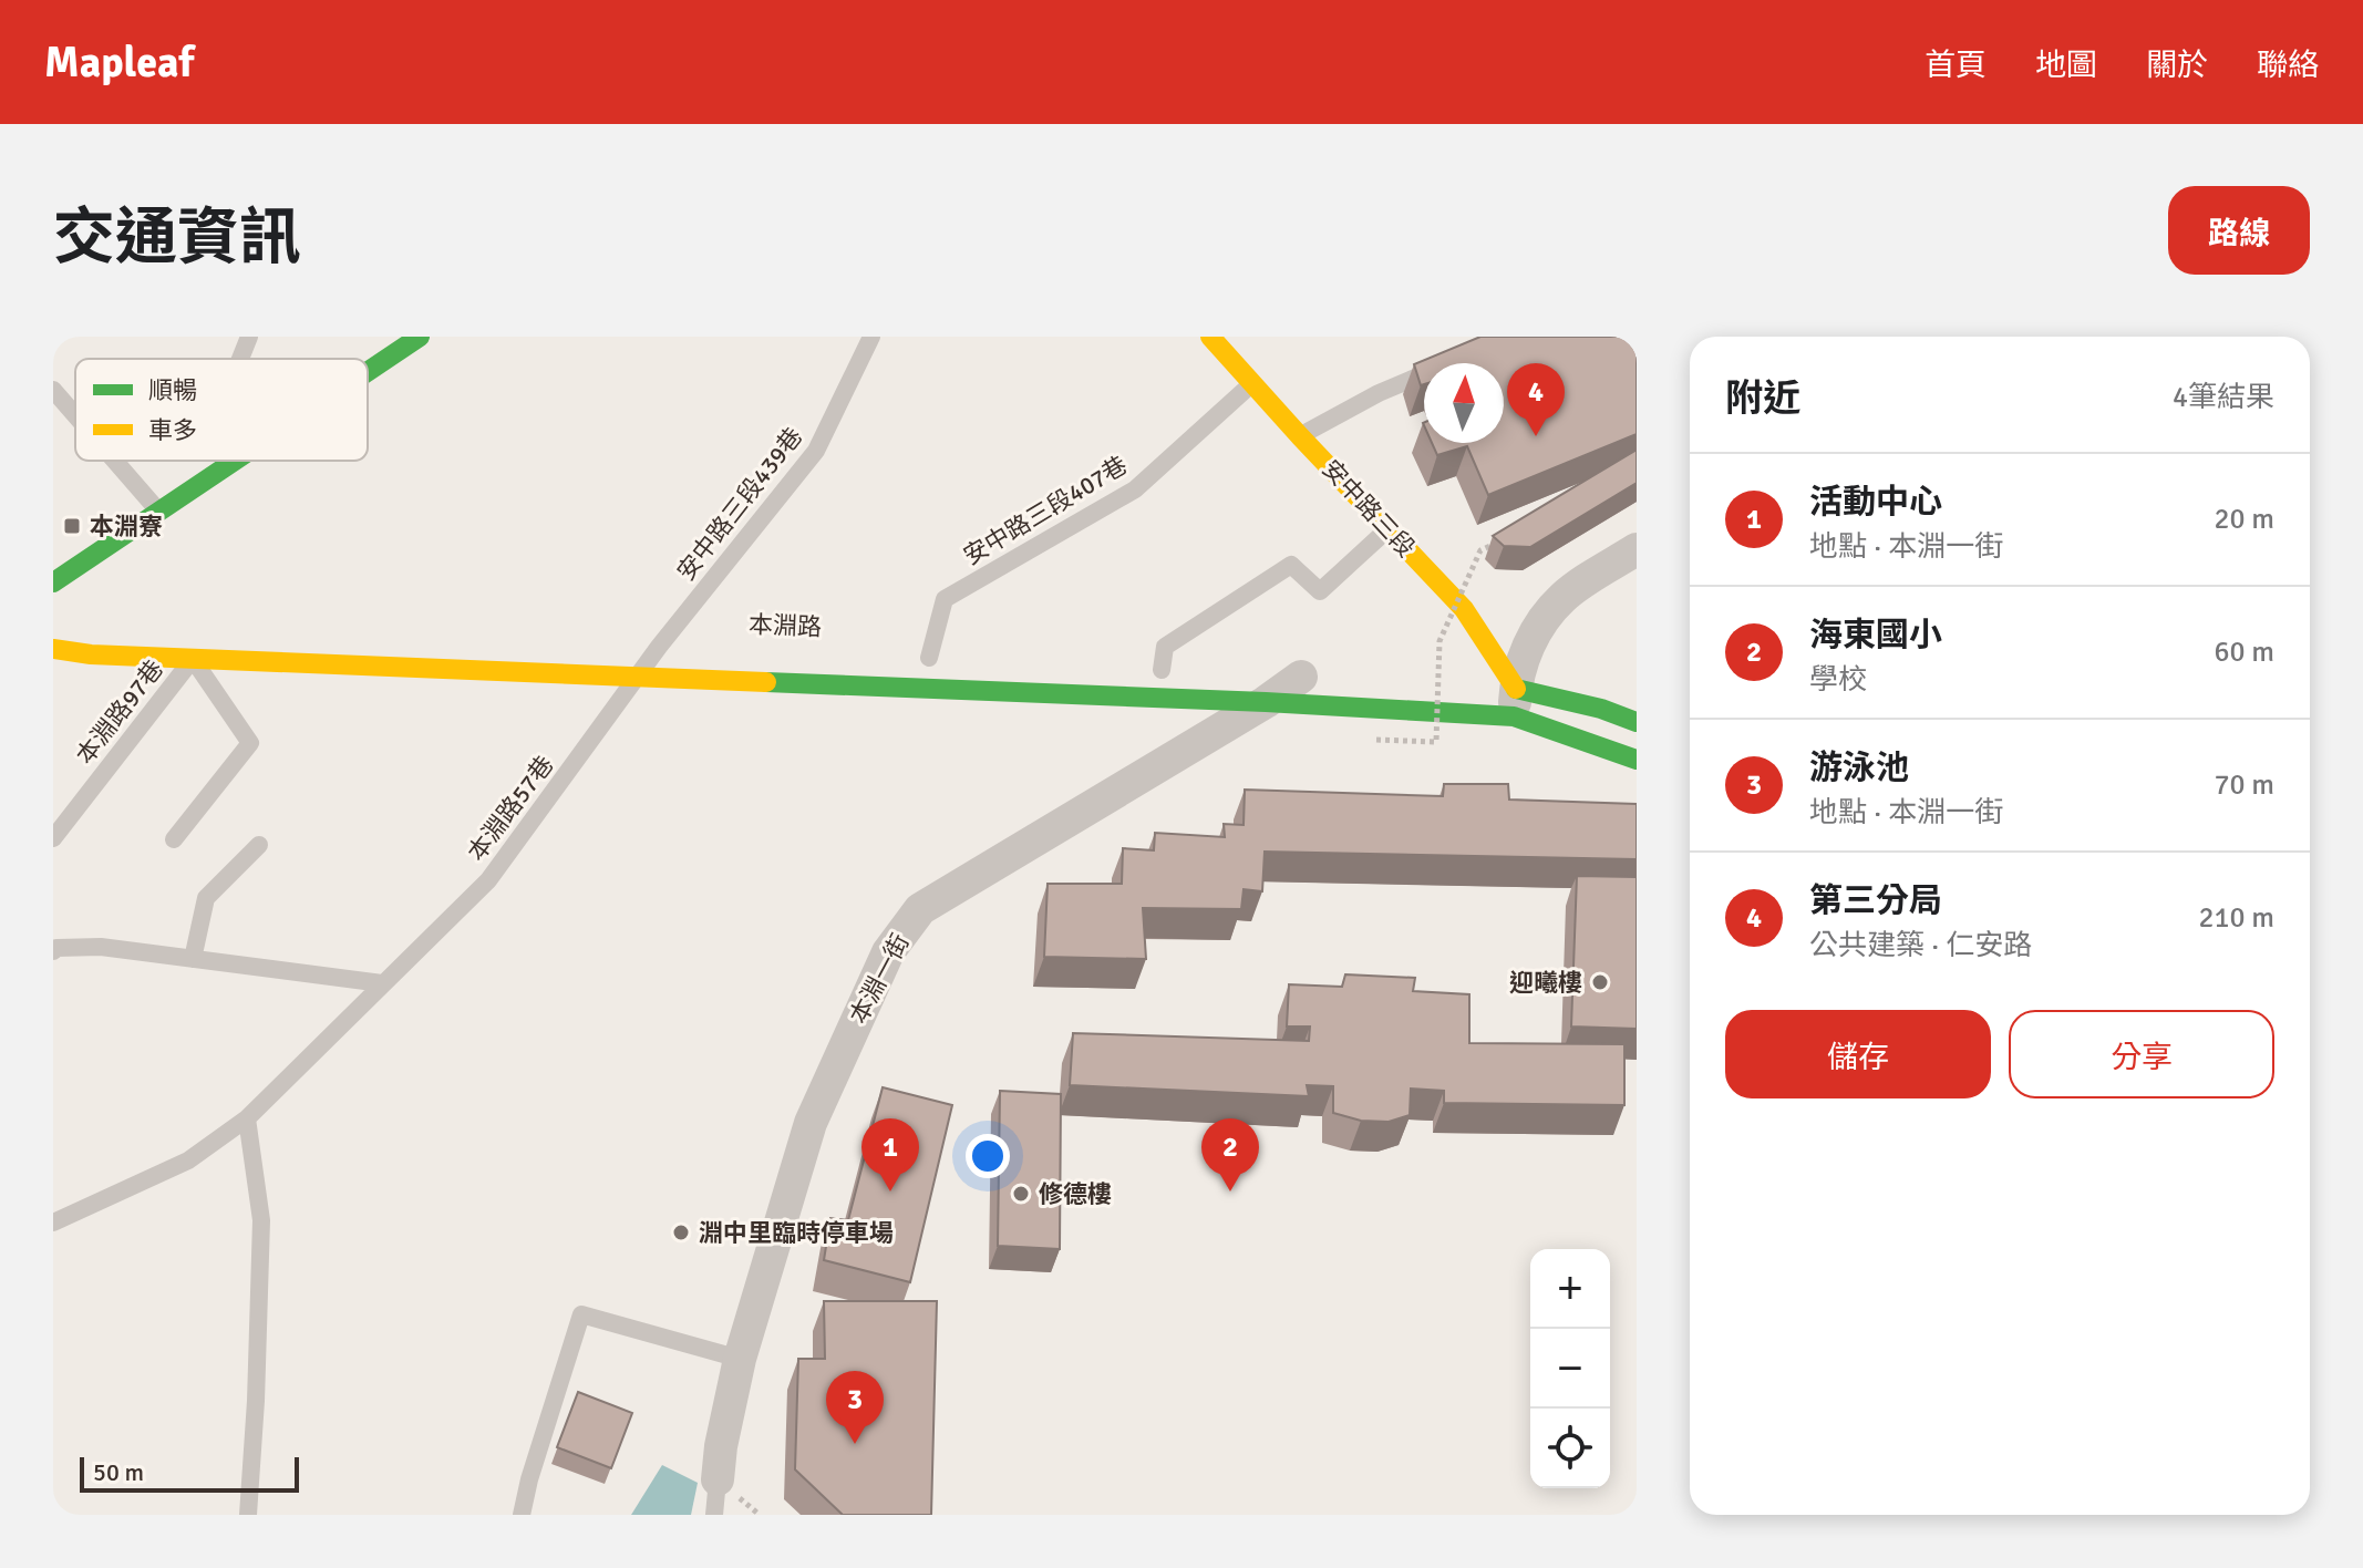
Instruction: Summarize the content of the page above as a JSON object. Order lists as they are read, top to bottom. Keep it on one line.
{"streets":{"street":["安中路三段","本淵一街"],"lane":["安中路三段439巷","安中路三段407巷","本淵路97巷","本淵路57巷"]},"crossings":[["安中路三段439巷","本淵路57巷"],["安中路三段","安中路三段407巷"]],"places":{"transit":["本淵寮"],"other":["迎曦樓","修德樓","淵中里臨時停車場"]},"legend":["順暢","車多"],"scale_bar":"50 m","north":"top","page":{"header":"Mapleaf","nav":["首頁","地圖","關於","聯絡"],"title":"交通資訊","buttons":["路線",["儲存","分享"]],"heading":["附近","4筆結果"],"pins":["4","1","2","3"],"list":[{"mark":"1","name":"活動中心","note":"地點 · 本淵一街","value":"20 m"},{"mark":"2","name":"海東國小","note":"學校","value":"60 m"},{"mark":"3","name":"游泳池","note":"地點 · 本淵一街","value":"70 m"},{"mark":"4","name":"第三分局","note":"公共建築 · 仁安路","value":"210 m"}],"map_buttons":["+","−"],"scale":"50 m"}}
